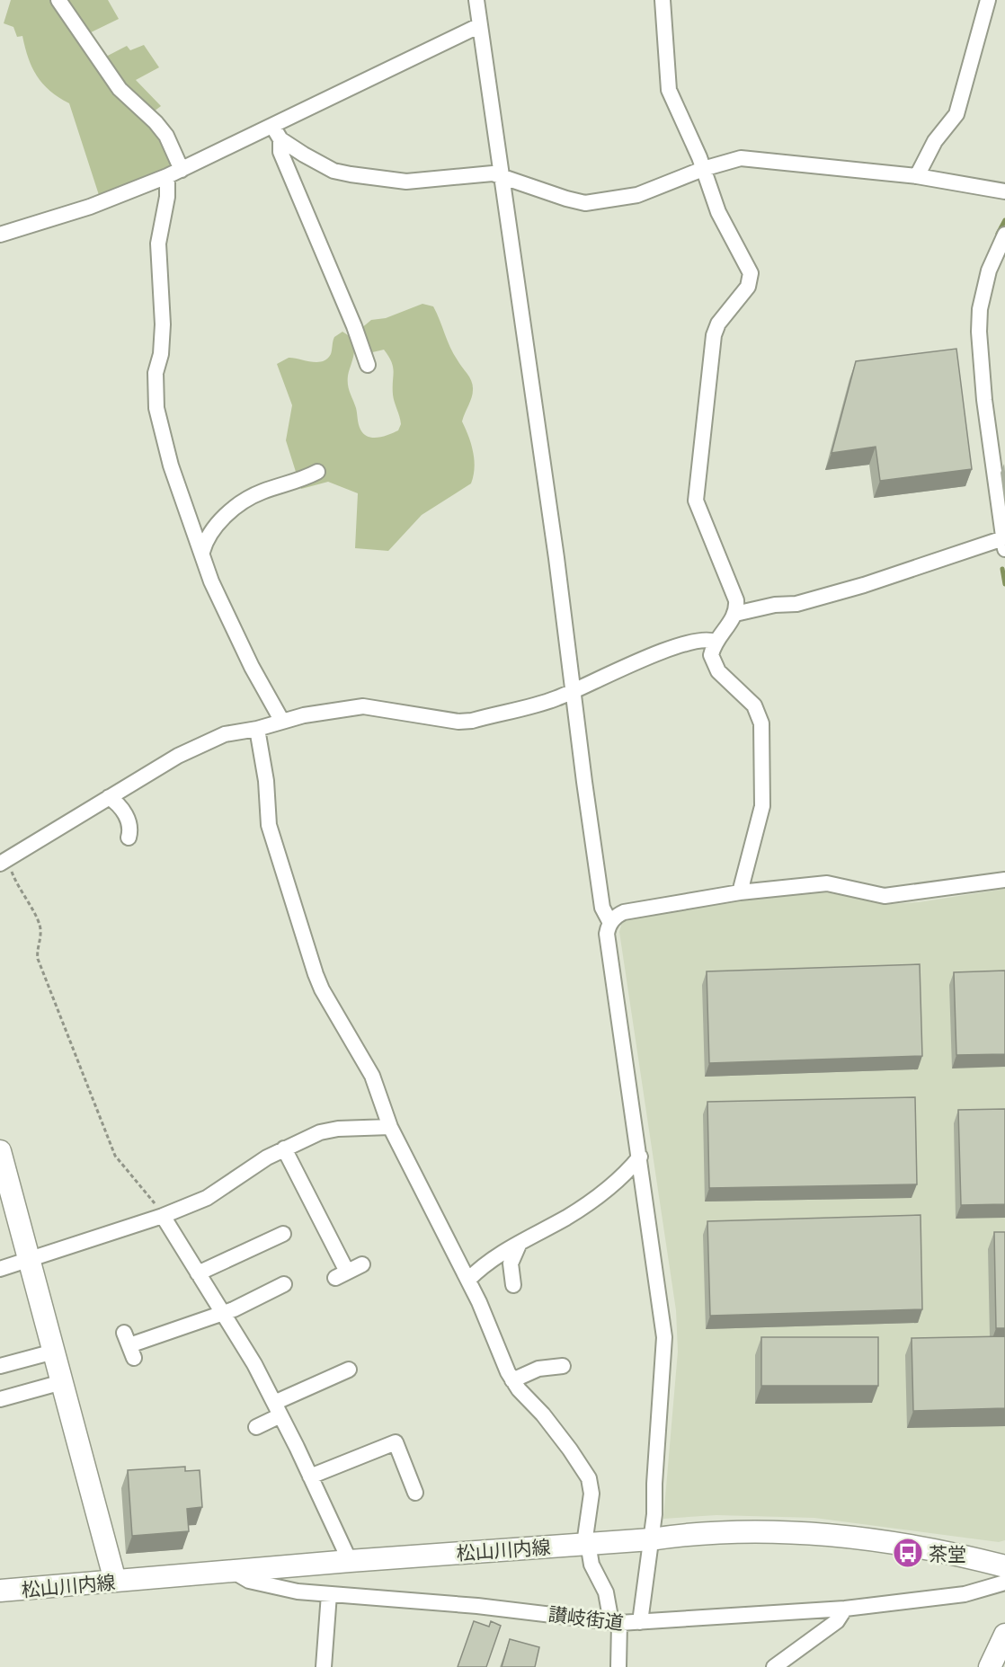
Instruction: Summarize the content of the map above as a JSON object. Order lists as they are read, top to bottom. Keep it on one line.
{"streets":{"main road":["松山川内線"],"street":["讃岐街道"]},"crossings":[["松山川内線","讃岐街道"]],"places":{"bus stop":["茶堂"]}}
